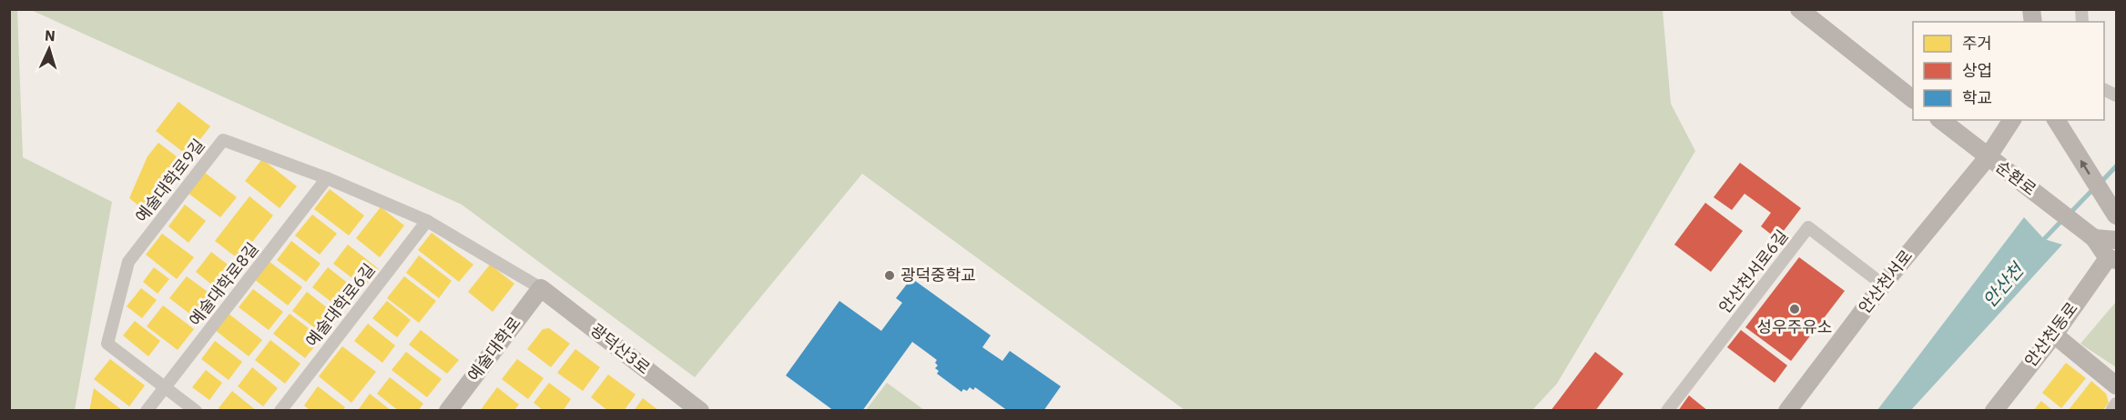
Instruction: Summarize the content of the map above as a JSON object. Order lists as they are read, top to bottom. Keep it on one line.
{"streets":{"street":["순환로","예술대학로9길","안산천서로6길","안산천서로","예술대학로8길","예술대학로6길","안산천동로","예술대학로","광덕산3로"]},"crossings":[["순환로","안산천서로"],["순환로","안산천동로"],["예술대학로9길","예술대학로8길"],["예술대학로9길","예술대학로6길"],["예술대학로9길","예술대학로"],["예술대학로9길","광덕산3로"],["안산천서로6길","안산천서로"],["예술대학로","광덕산3로"]],"water":["안산천"],"places":["광덕중학교","성우주유소"],"legend":["주거","상업","학교"],"north":"top"}
